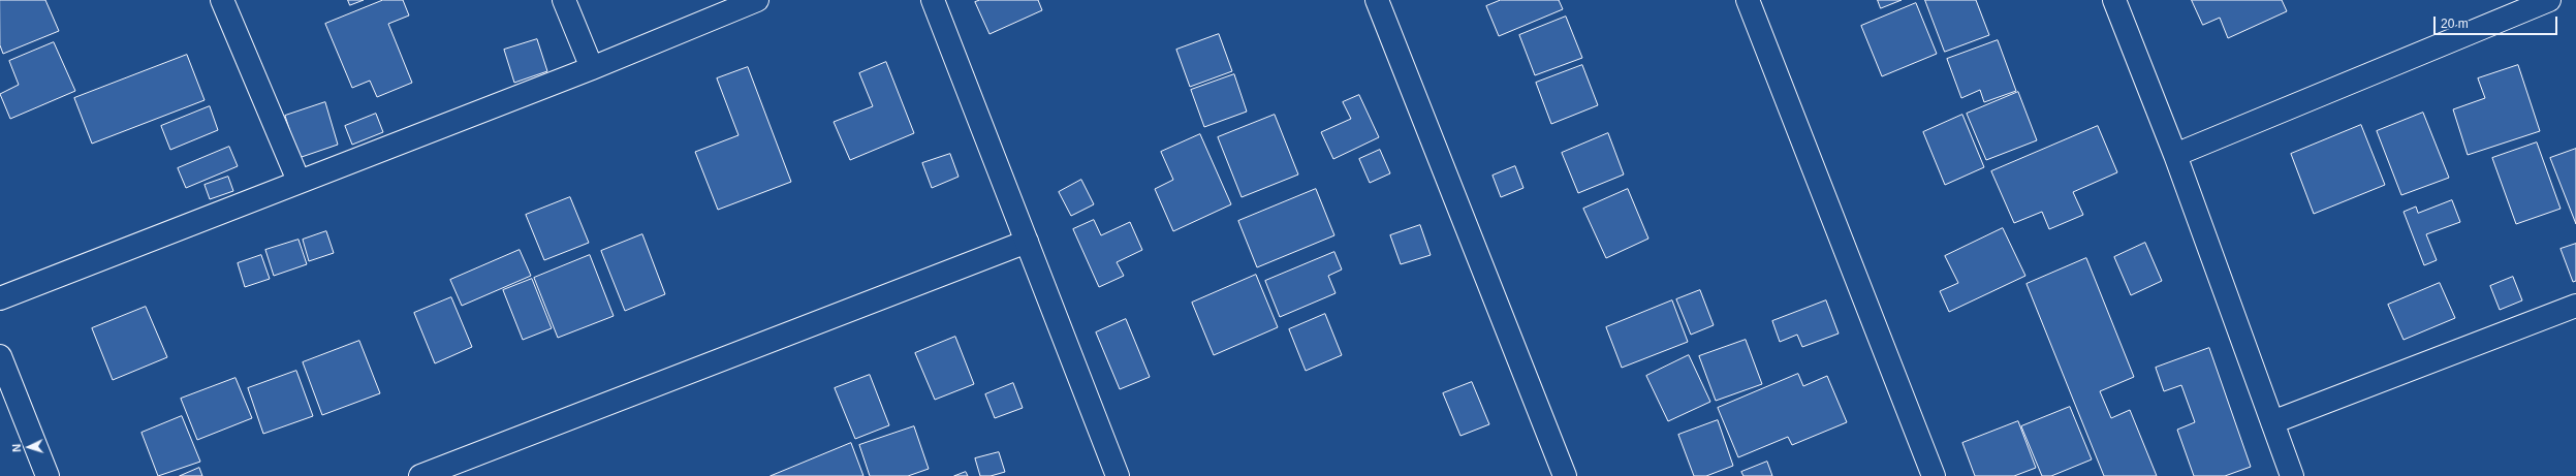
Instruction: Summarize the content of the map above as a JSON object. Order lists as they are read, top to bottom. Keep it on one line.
{"scale_bar":"20 m","north":"left"}
